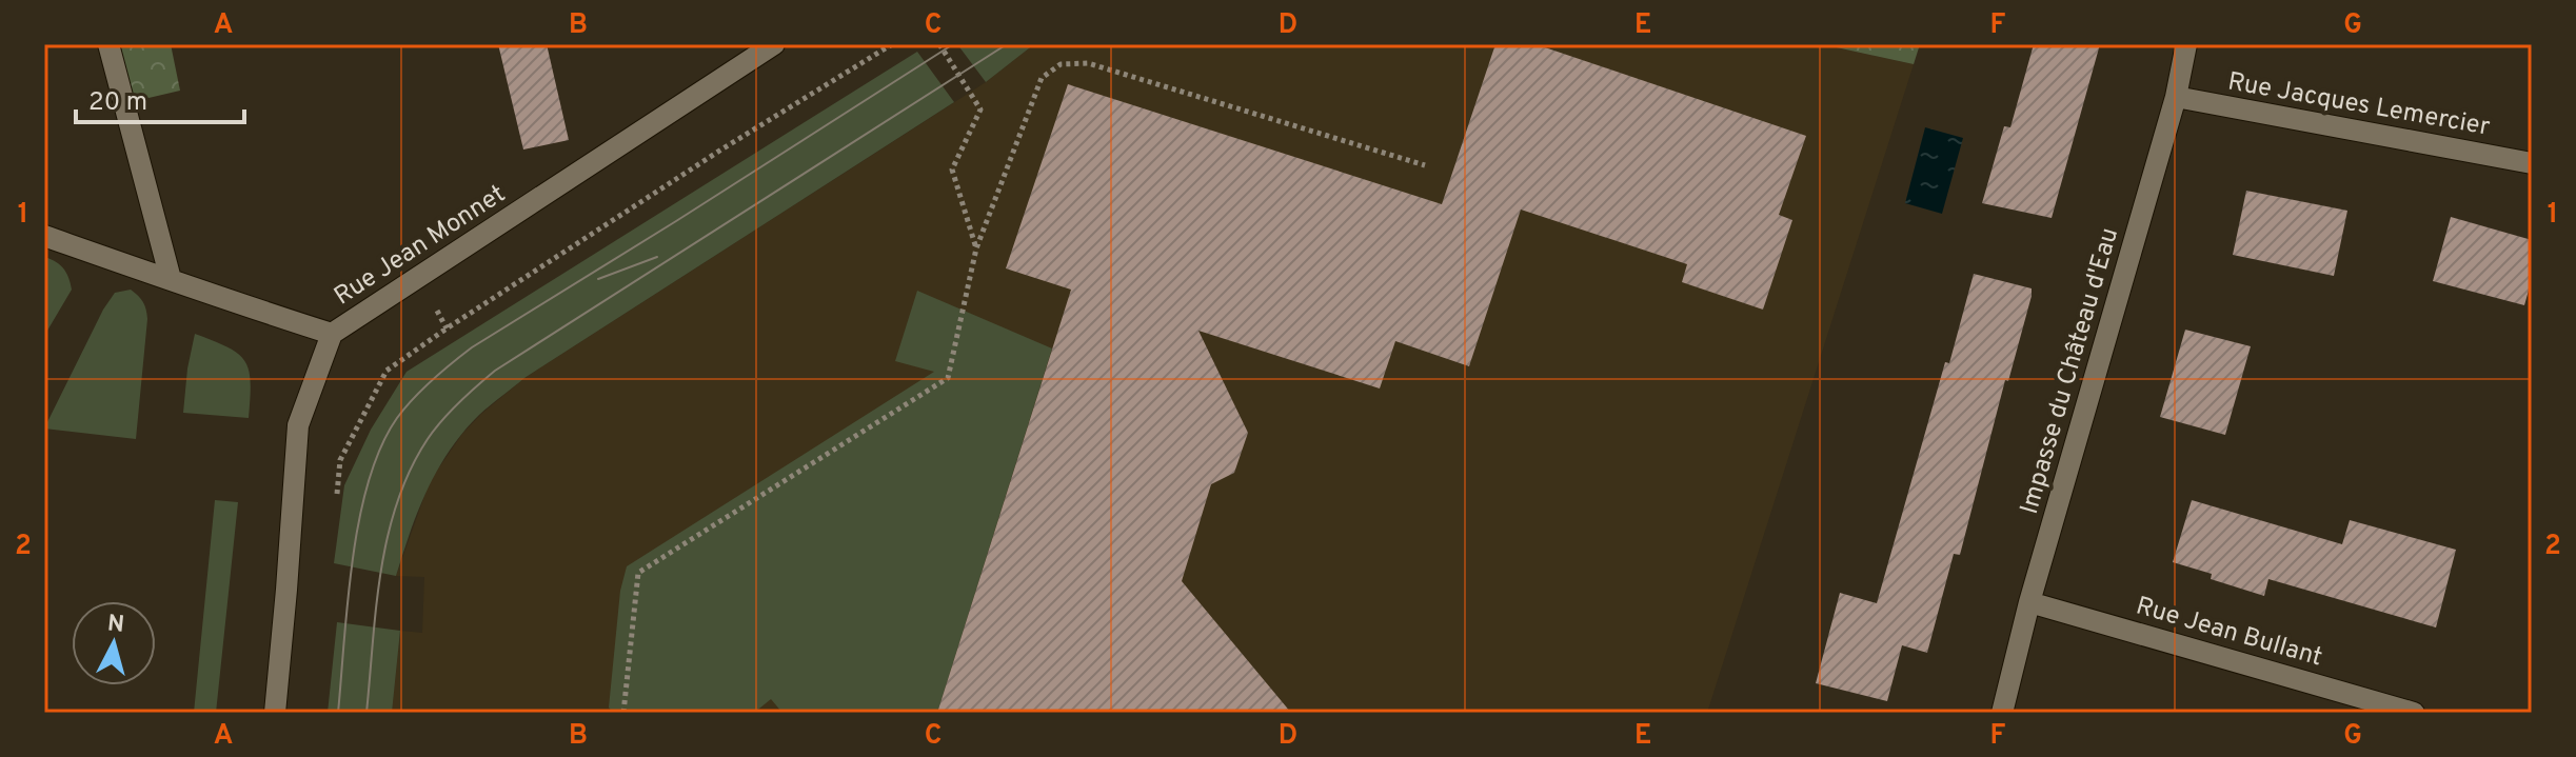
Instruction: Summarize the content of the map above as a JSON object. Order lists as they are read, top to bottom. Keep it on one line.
{"streets":{"street":["Rue Jacques Lemercier","Rue Jean Monnet","Impasse du Château d'Eau","Rue Jean Bullant"]},"crossings":[["Rue Jacques Lemercier","Impasse du Château d'Eau"],["Impasse du Château d'Eau","Rue Jean Bullant"]],"scale_bar":"20 m","north":"top","grid":{"columns":["A","B","C","D","E","F","G"],"rows":["1","2"]}}
